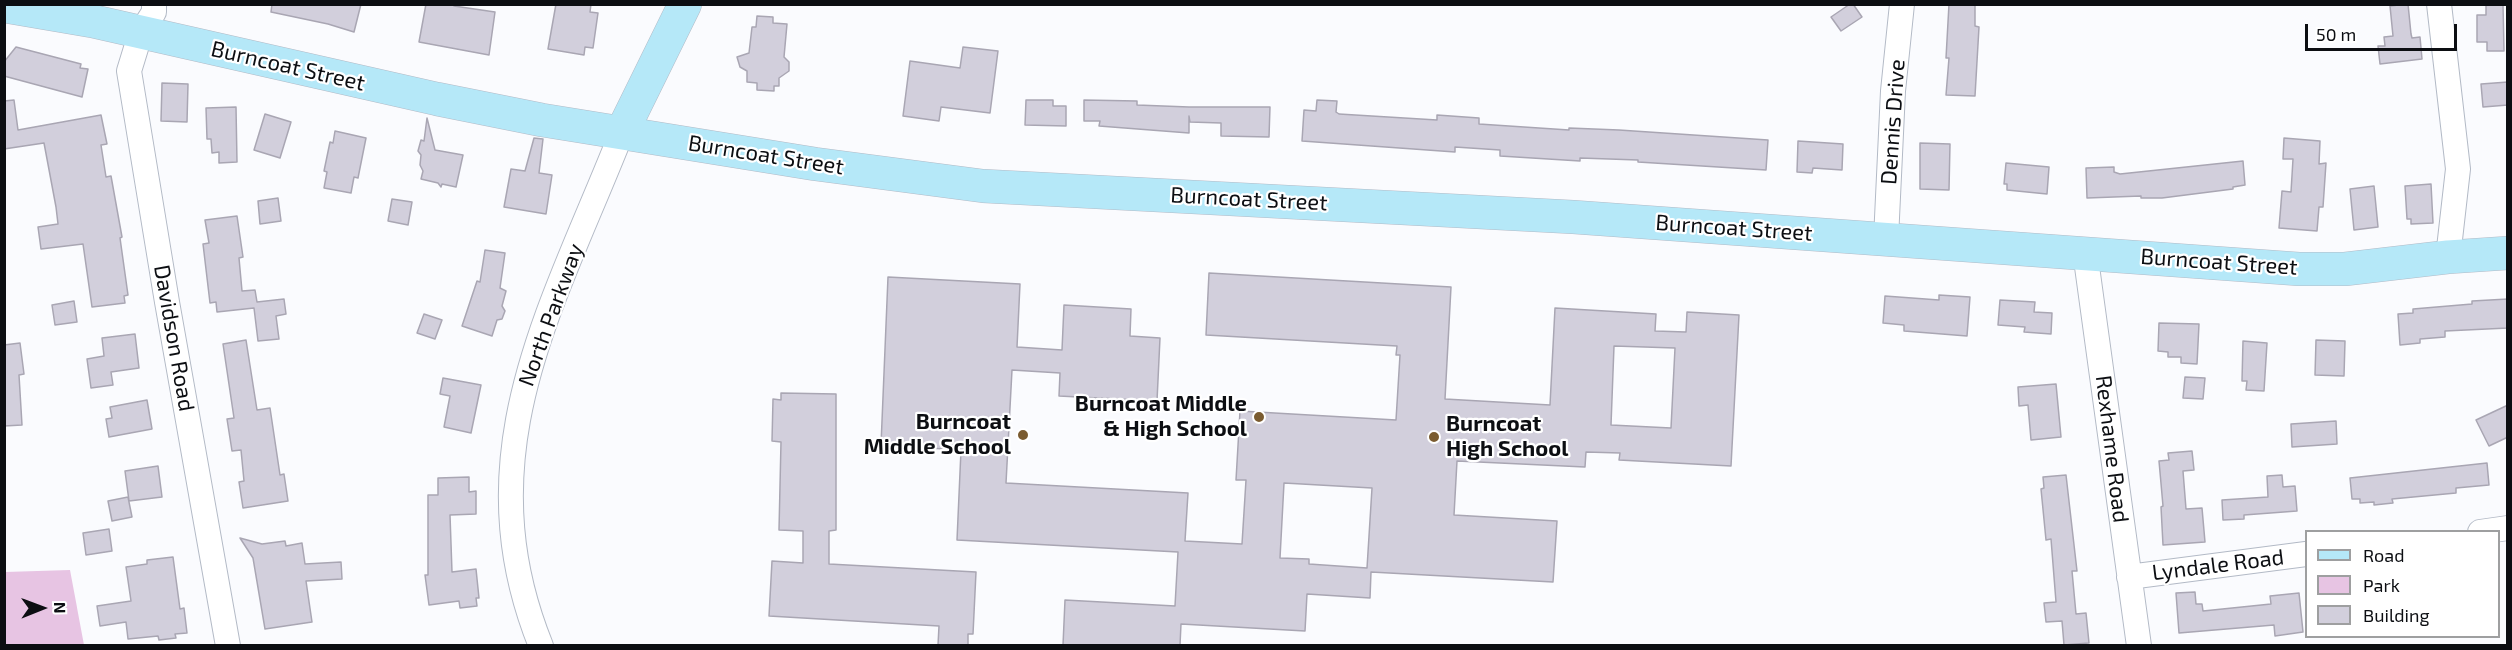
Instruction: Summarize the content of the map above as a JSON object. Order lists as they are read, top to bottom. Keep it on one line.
{"streets":{"main road":["Burncoat Street"],"street":["Dennis Drive","North Parkway","Davidson Road","Rexhame Road","Lyndale Road"]},"crossings":[["Burncoat Street","Dennis Drive"],["Burncoat Street","North Parkway"],["Burncoat Street","Davidson Road"],["Burncoat Street","Rexhame Road"],["Rexhame Road","Lyndale Road"]],"places":["Burncoat Middle & High School","Burncoat Middle School","Burncoat High School"],"legend":["Road","Park","Building"],"scale_bar":"50 m","north":"right"}
